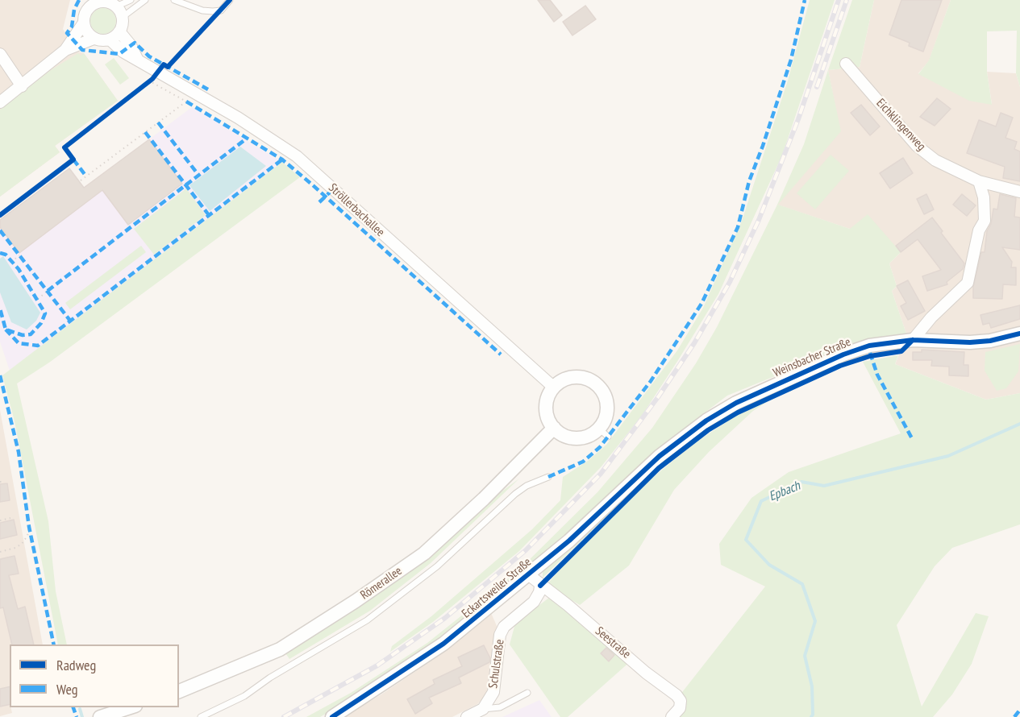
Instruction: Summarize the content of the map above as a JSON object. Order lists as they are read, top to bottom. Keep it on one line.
{"streets":{"street":["Eichklingenweg","Ströllerbachallee","Weinsbacher Straße","Römerallee","Eckartsweiler Straße","Seestraße","Schulstraße"]},"crossings":[["Ströllerbachallee","Römerallee"],["Weinsbacher Straße","Eckartsweiler Straße"],["Eckartsweiler Straße","Seestraße"],["Seestraße","Schulstraße"]],"water":["Epbach"],"legend":["Radweg","Weg"]}
